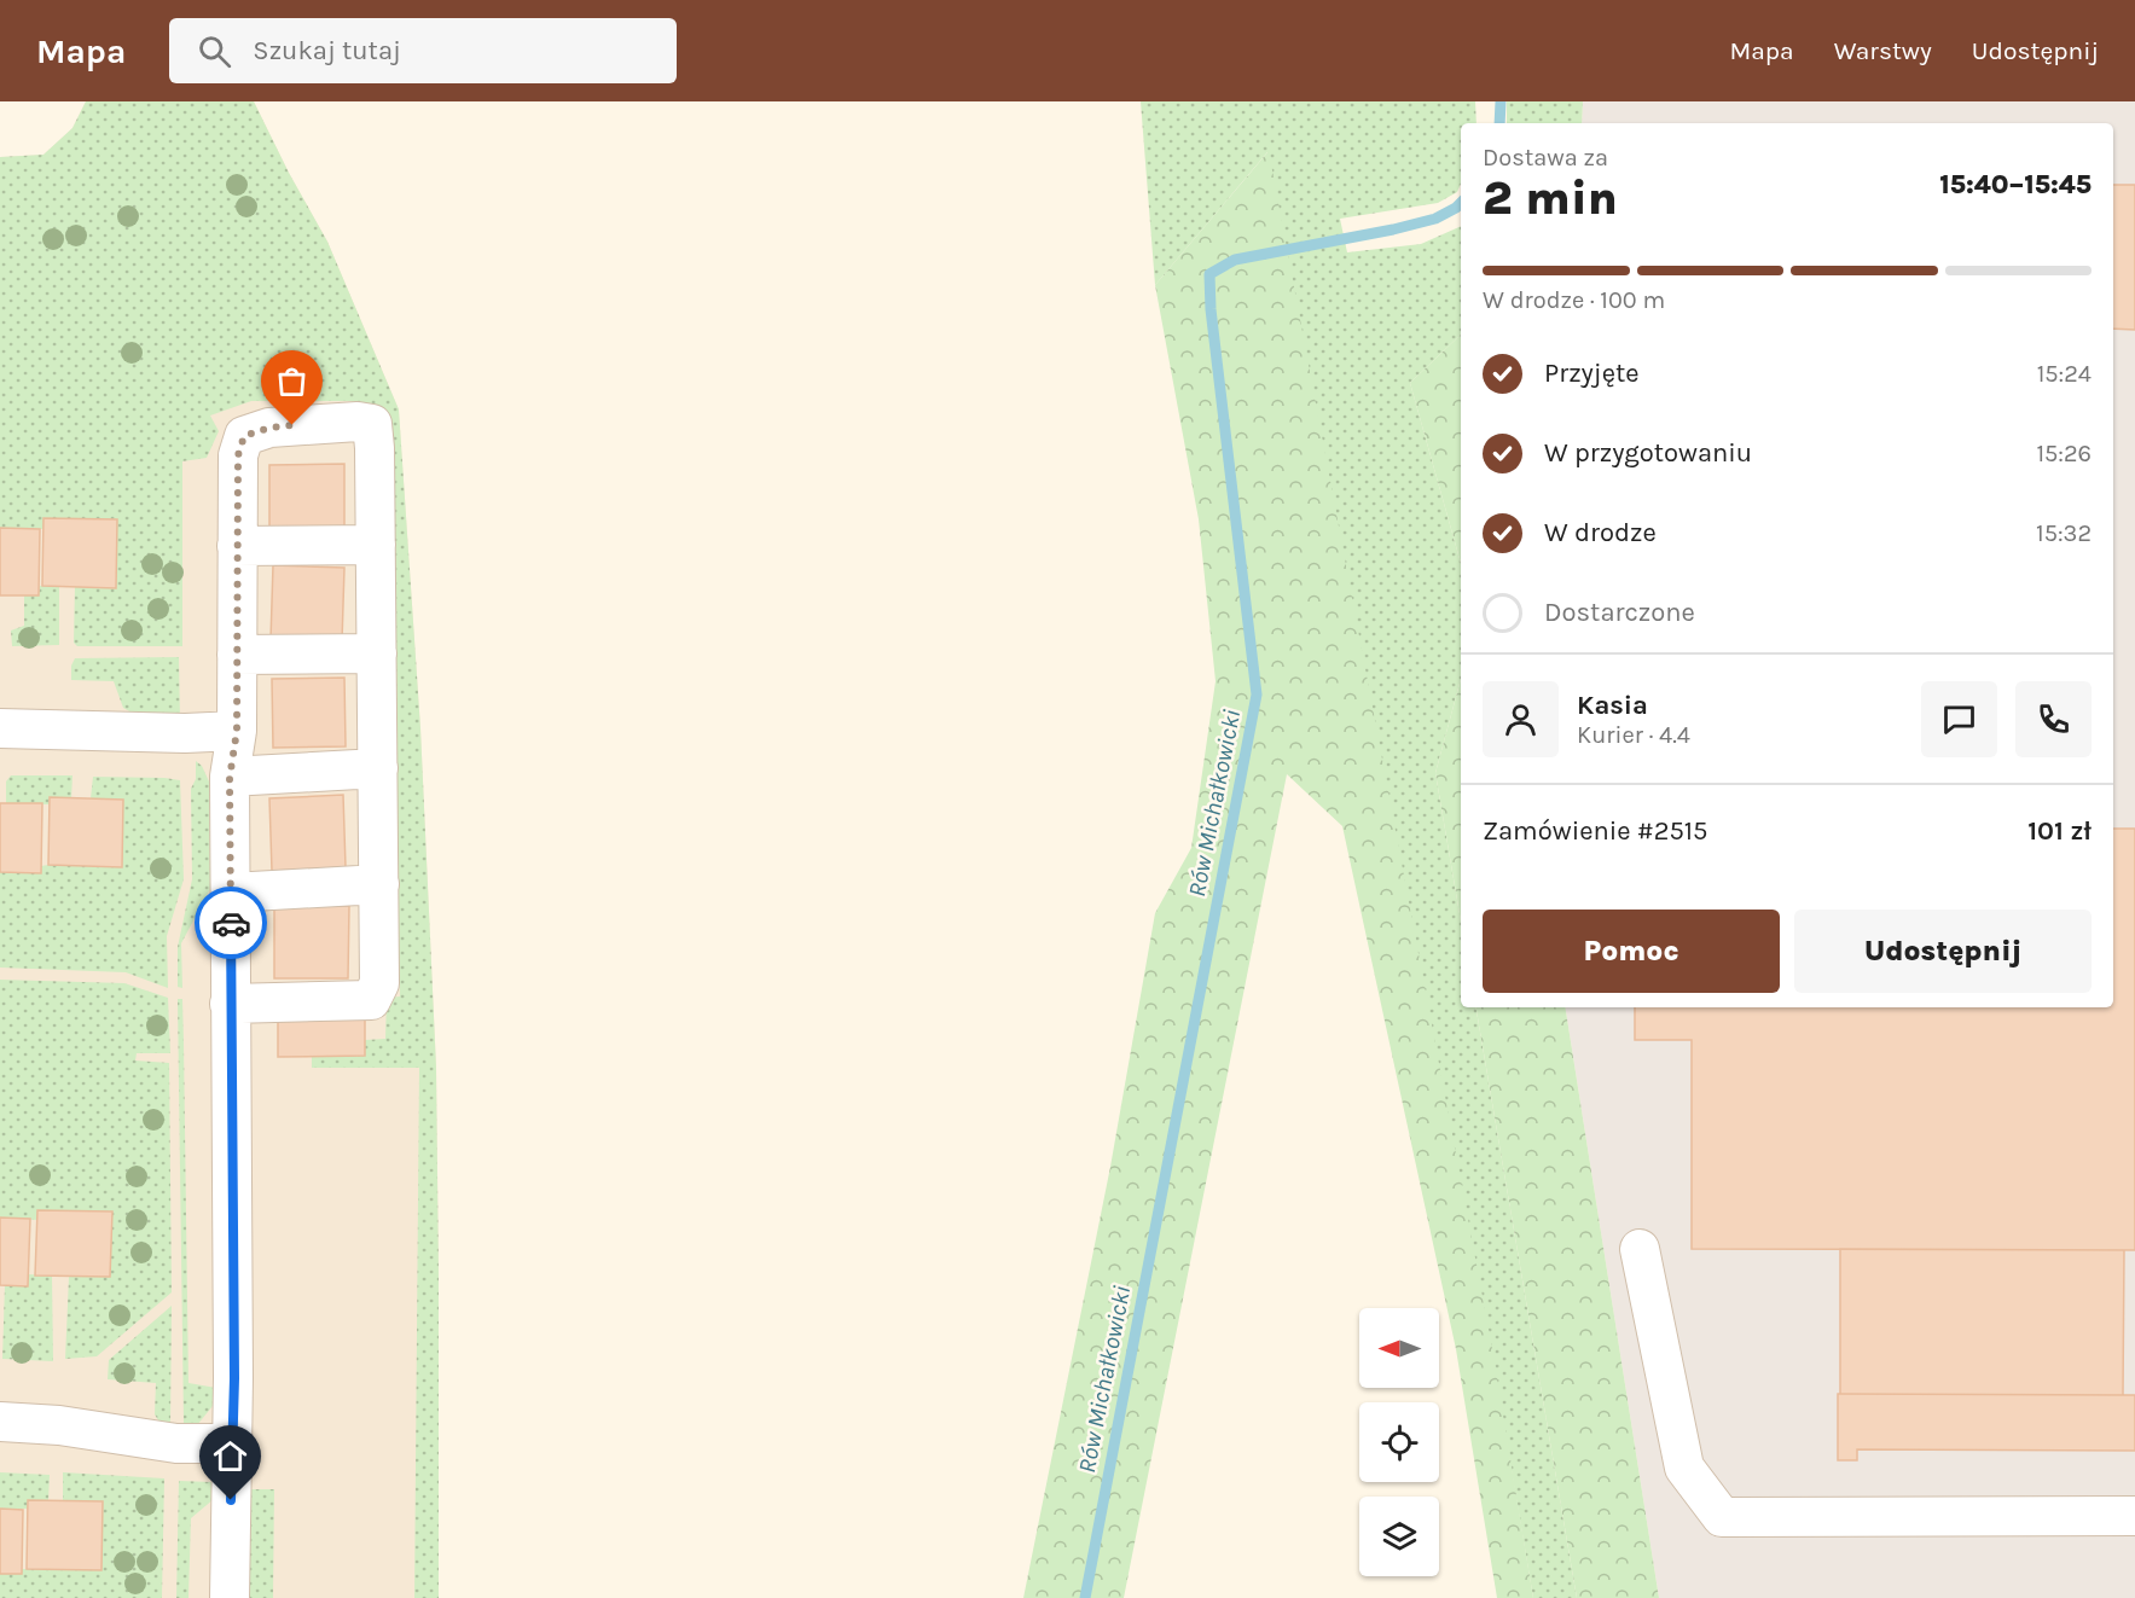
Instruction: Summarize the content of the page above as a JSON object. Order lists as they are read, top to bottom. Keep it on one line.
{"water":["Rów Michałkowicki"],"north":"left","page":{"header":"Mapa","search":"Szukaj tutaj","nav":["Mapa","Warstwy","Udostępnij"],"heading":["2 min","Dostawa za","15:40–15:45"],"panel":["Kasia","Kurier · 4.4","Zamówienie #2515","101 zł"],"bar":"W drodze · 100 m","list":[["Przyjęte","15:24"],["W przygotowaniu","15:26"],["W drodze","15:32"],"Dostarczone"],"buttons":["Pomoc","Udostępnij"]}}
